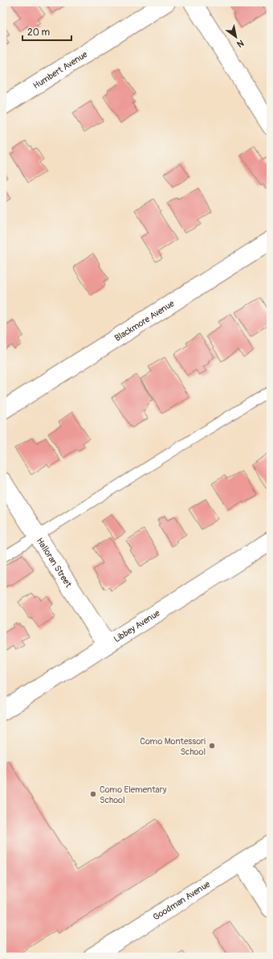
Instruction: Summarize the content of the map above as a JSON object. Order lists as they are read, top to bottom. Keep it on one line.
{"streets":{"street":["Humbert Avenue","Blackmore Avenue","Halloran Street","Libbey Avenue","Goodman Avenue"]},"crossings":[["Halloran Street","Libbey Avenue"]],"places":["Como Montessori School","Como Elementary School"],"scale_bar":"20 m","north":"bottom right"}
